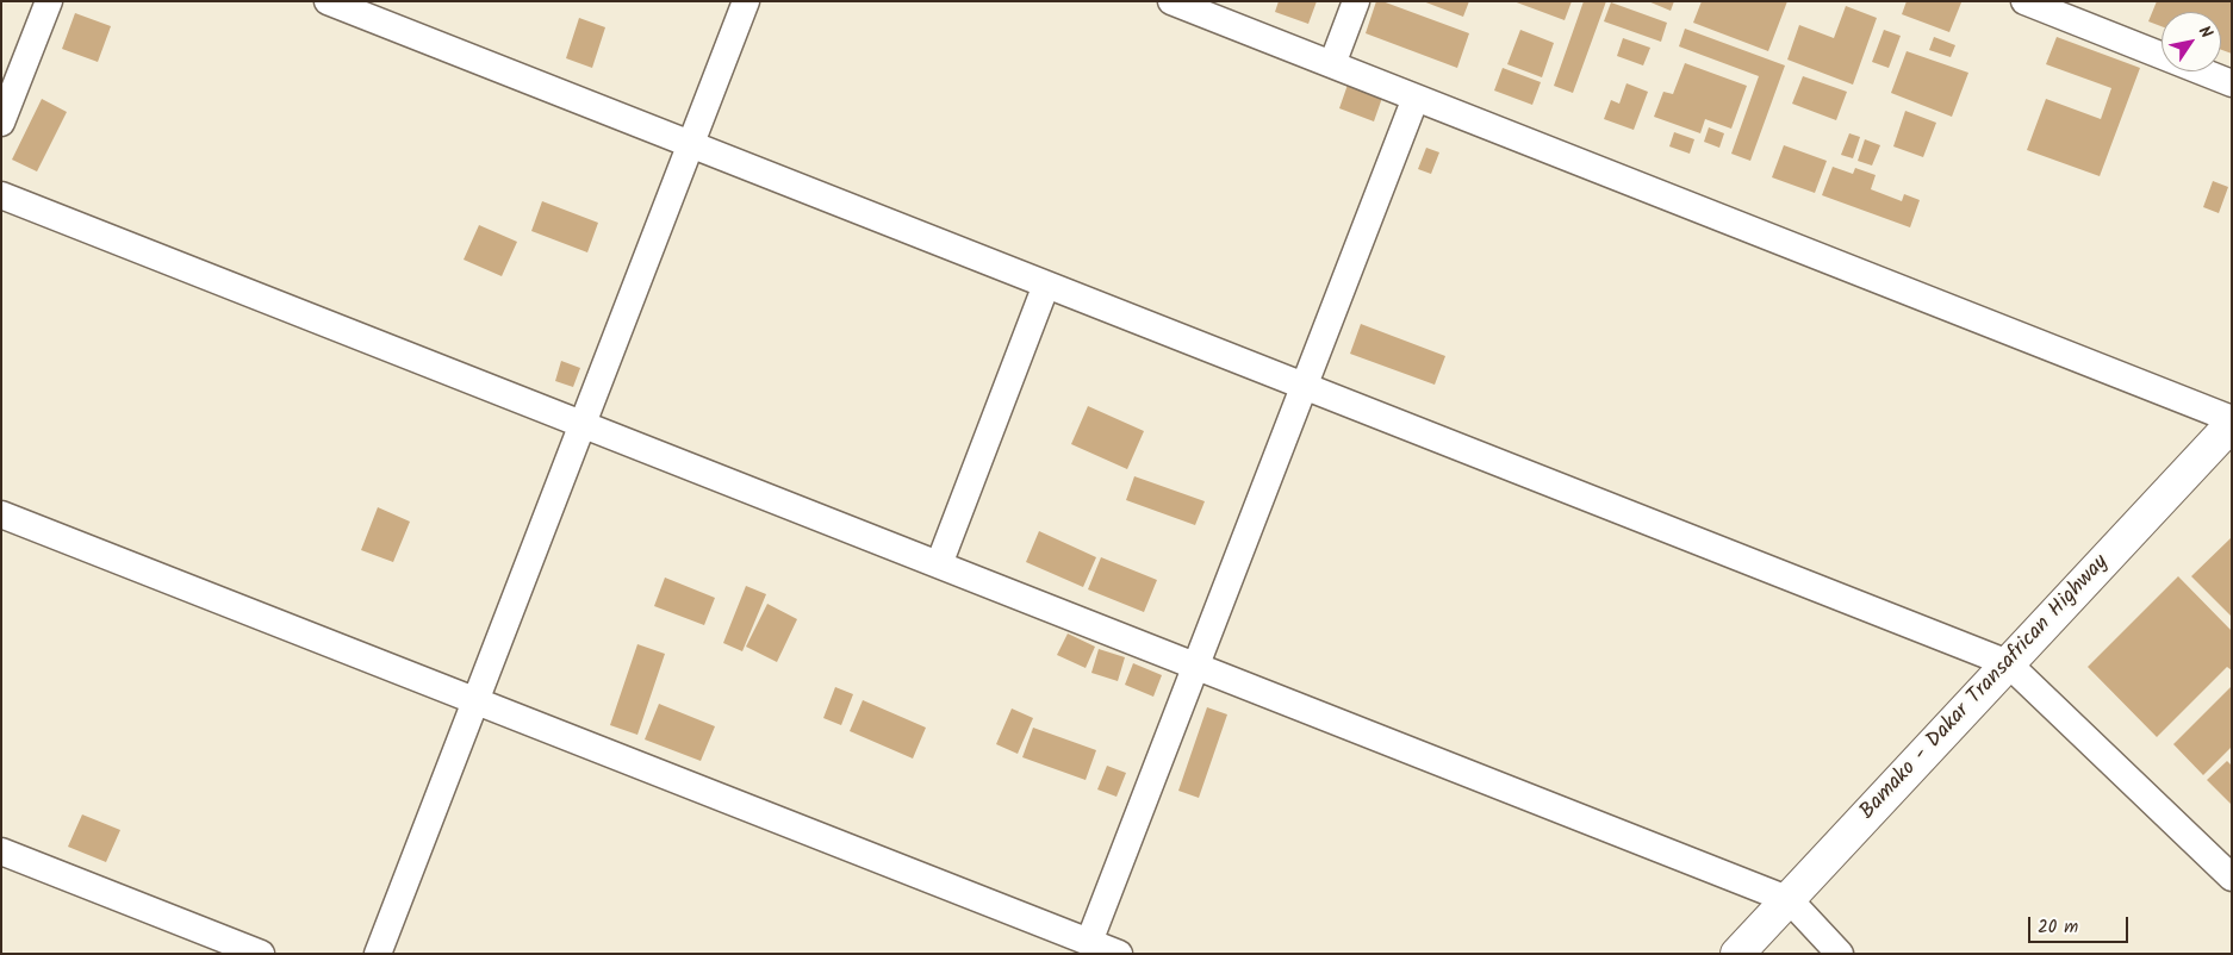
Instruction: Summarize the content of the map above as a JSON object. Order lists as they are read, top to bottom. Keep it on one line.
{"streets":{"highway":["Bamako - Dakar Transafrican Highway"]},"scale_bar":"20 m","north":"top right"}
